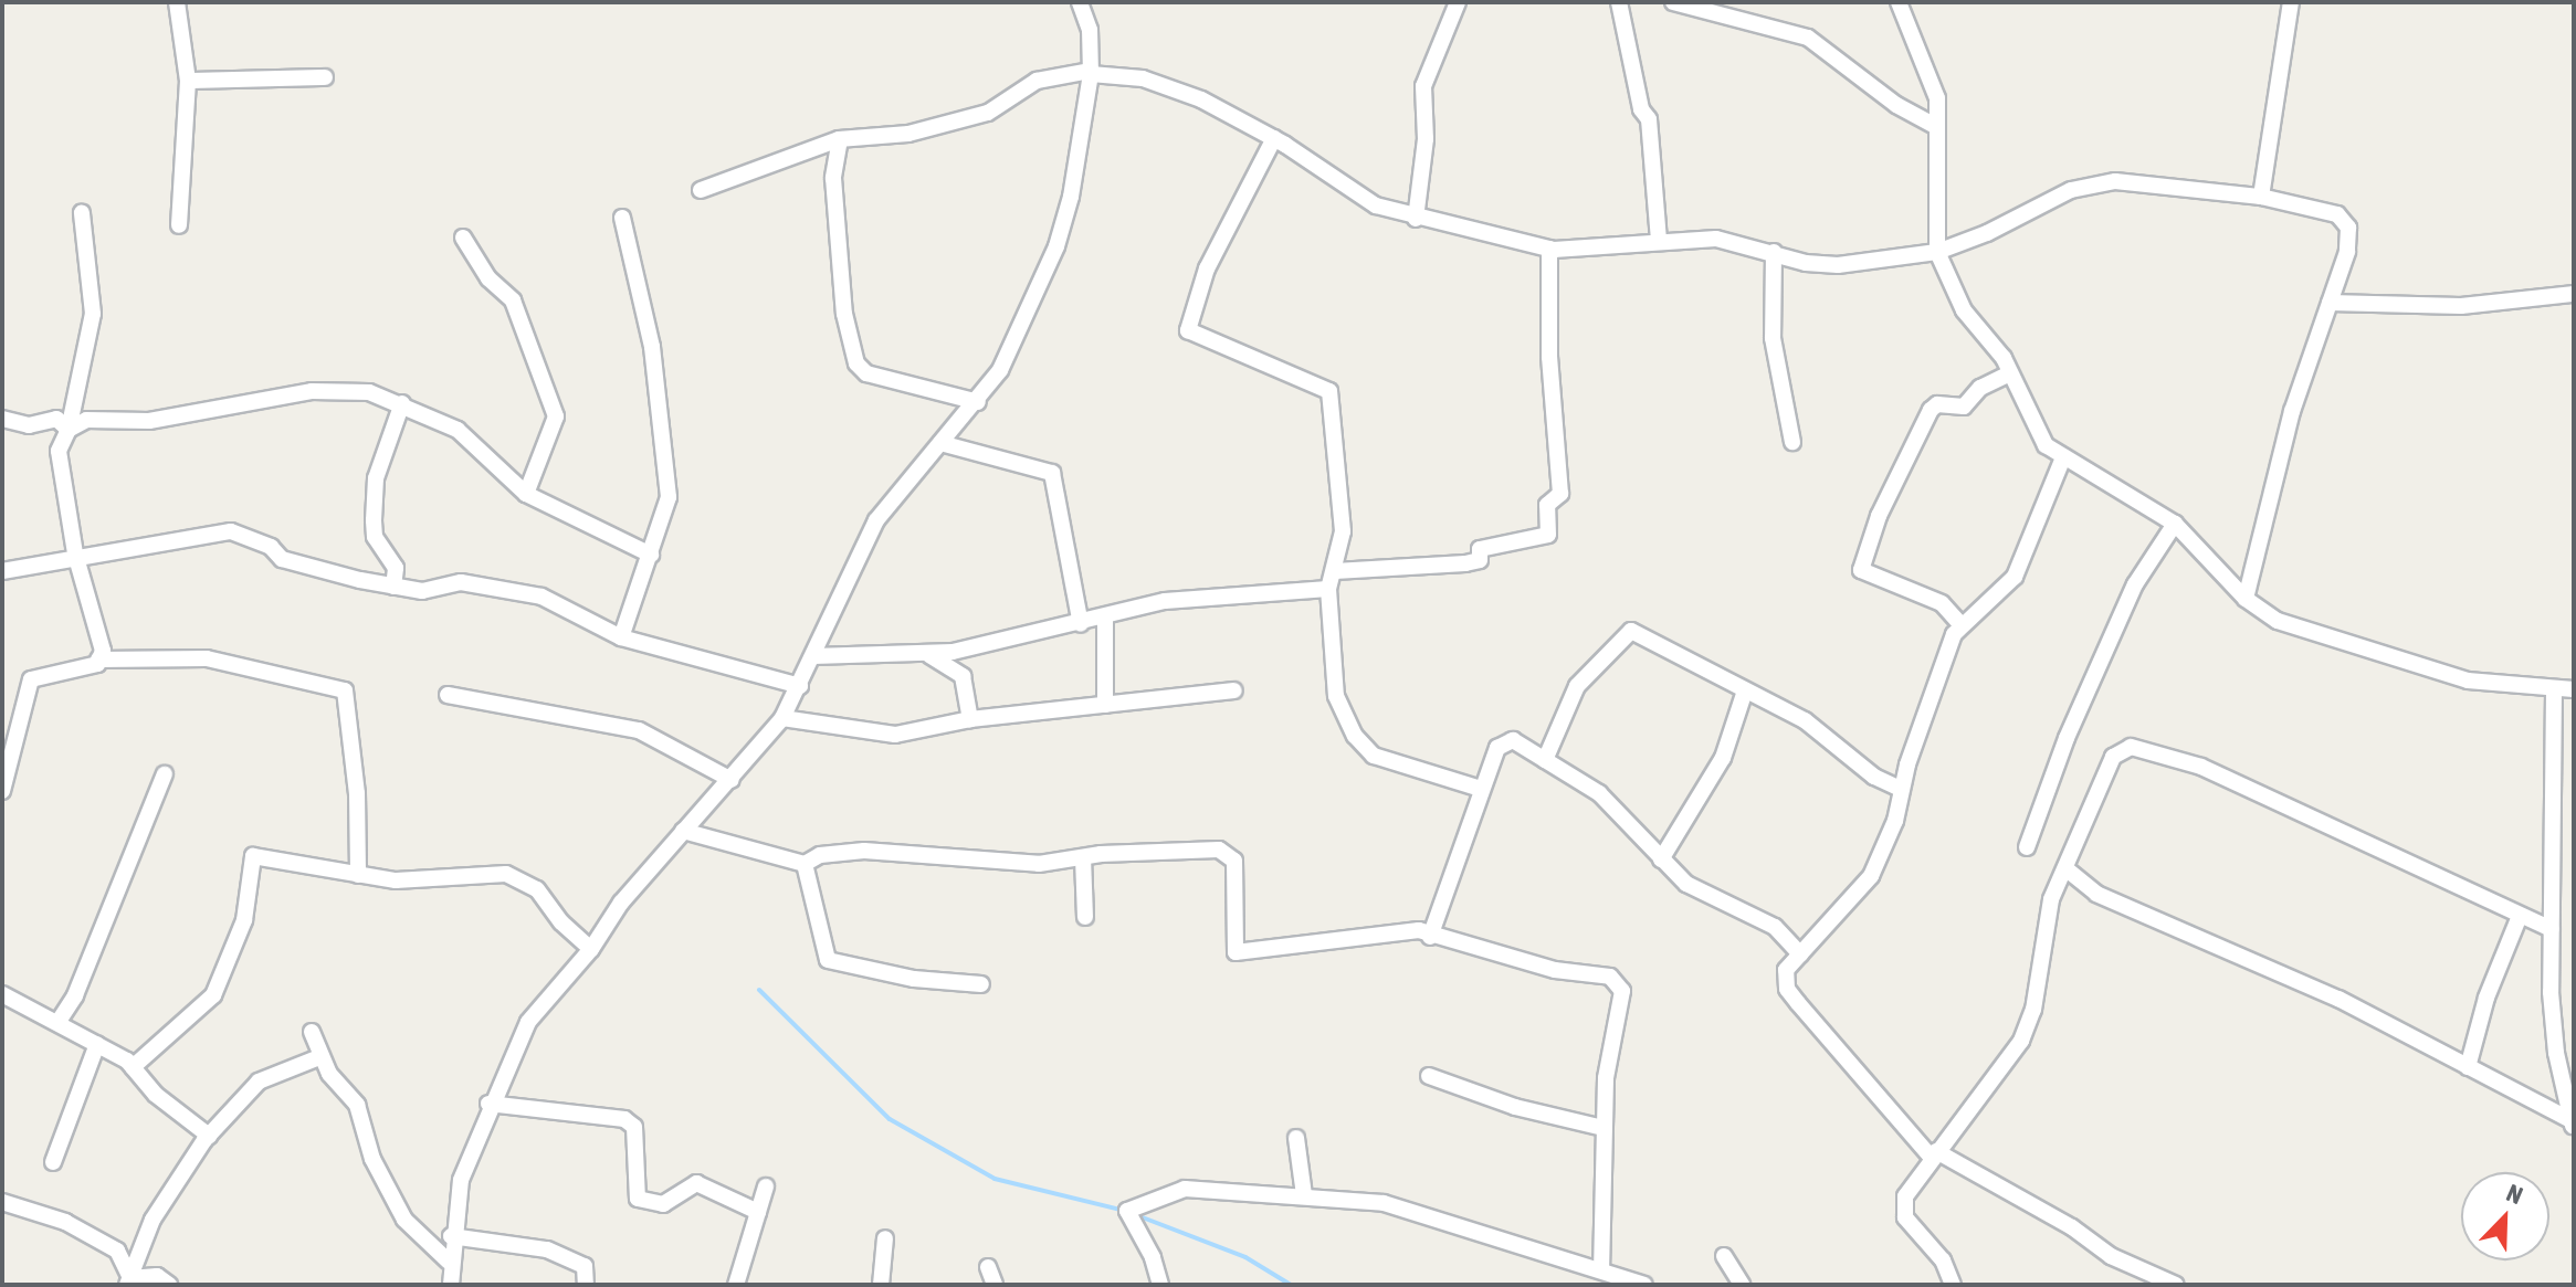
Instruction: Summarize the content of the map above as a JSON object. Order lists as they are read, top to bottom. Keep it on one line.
{"north":"top right"}
